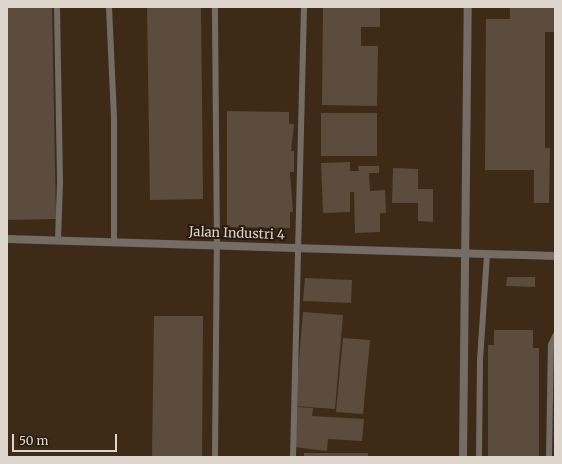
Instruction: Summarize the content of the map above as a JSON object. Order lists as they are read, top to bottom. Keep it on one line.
{"streets":{"street":["Jalan Industri 4"]},"scale_bar":"50 m"}
